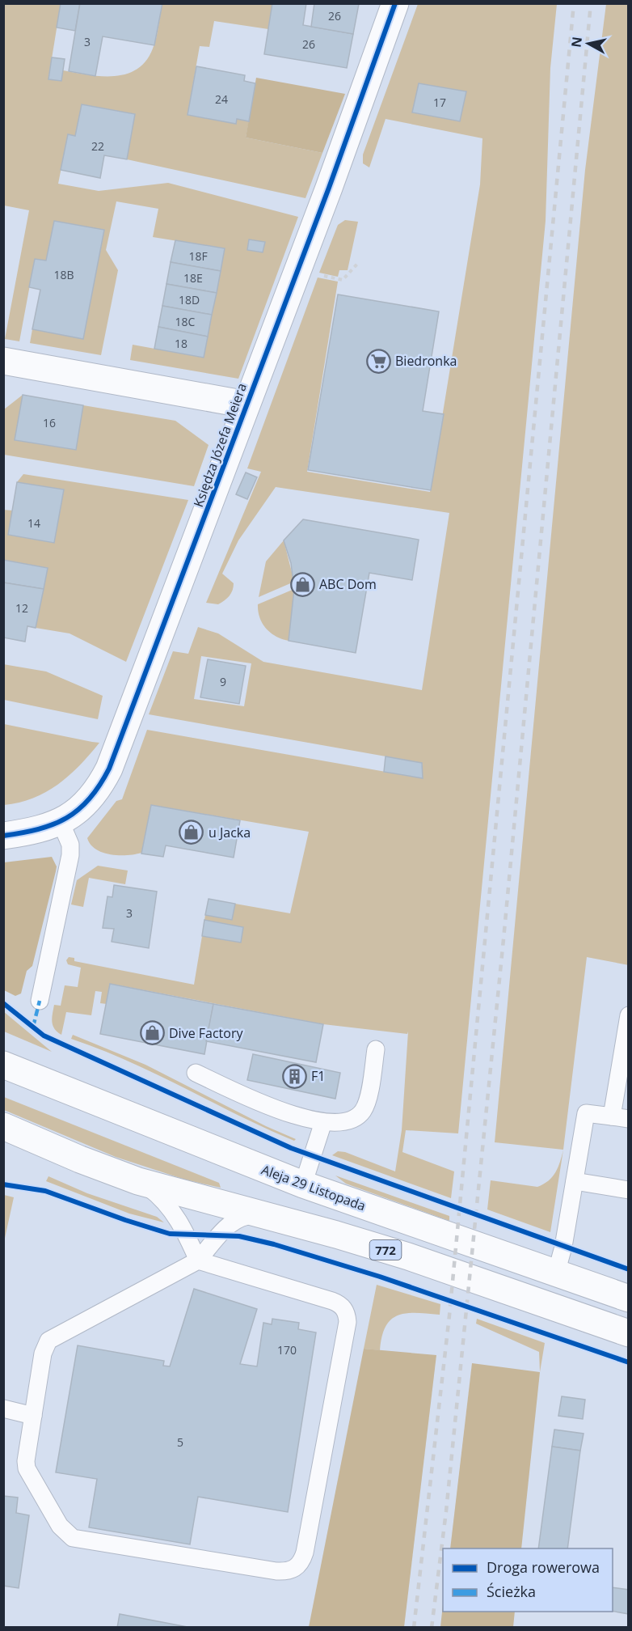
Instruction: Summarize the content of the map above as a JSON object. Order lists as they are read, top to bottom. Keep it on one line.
{"streets":{"main road":["Księdza Józefa Meiera","Aleja 29 Listopada","772"]},"places":{"supermarket":["Biedronka"],"shop":["ABC Dom","u Jacka","Dive Factory"],"building":["F1"]},"house_numbers":["26","3","26","24","17","22","18F","18B","18E","18D","18C","18","16","14","12","9","3","170","5"],"legend":["Droga rowerowa","Ścieżka"],"north":"left"}
